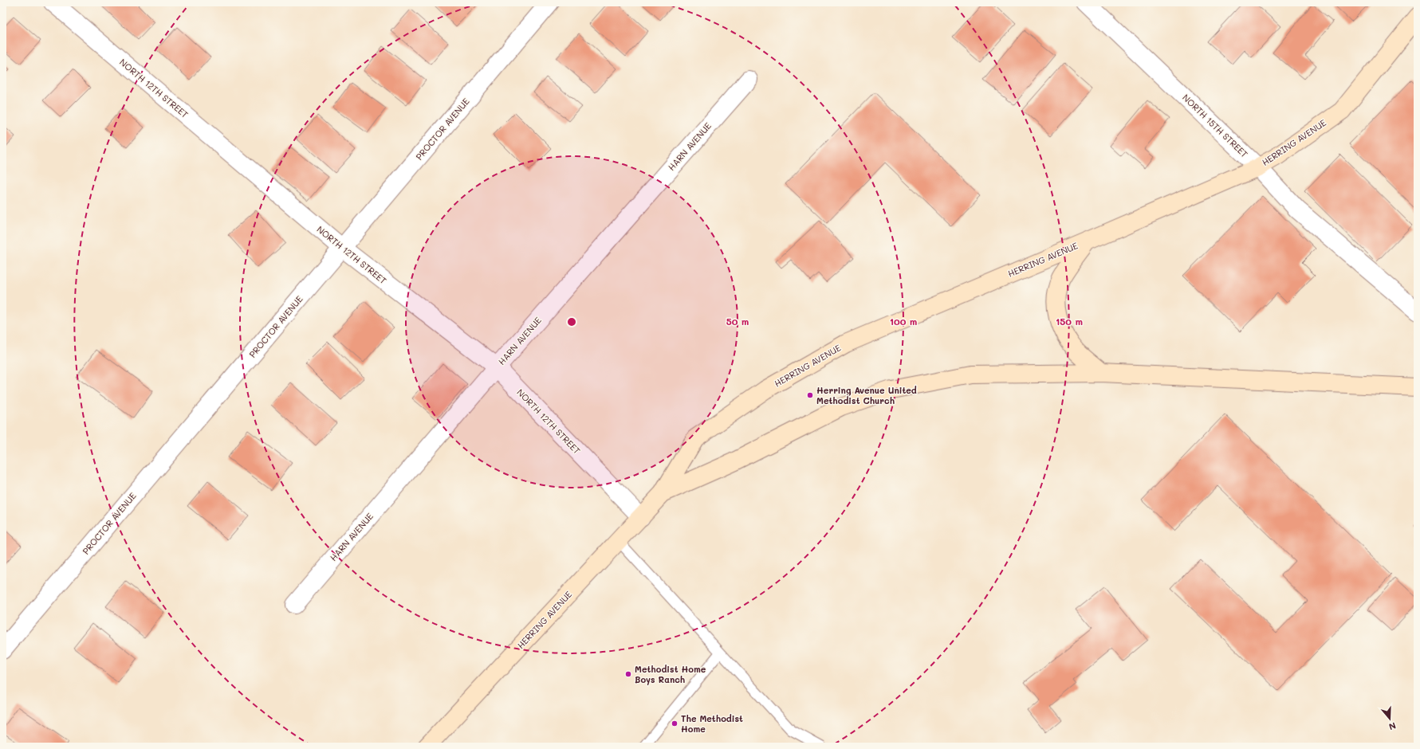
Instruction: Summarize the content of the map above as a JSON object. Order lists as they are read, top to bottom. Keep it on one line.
{"streets":{"main road":["HERRING AVENUE"],"street":["NORTH 12TH STREET","NORTH 15TH STREET","PROCTOR AVENUE","HARN AVENUE"]},"crossings":[["NORTH 12TH STREET","PROCTOR AVENUE"],["NORTH 12TH STREET","HERRING AVENUE"],["NORTH 12TH STREET","HARN AVENUE"],["NORTH 15TH STREET","HERRING AVENUE"]],"places":["Herring Avenue United Methodist Church","Methodist Home Boys Ranch","The Methodist Home"],"north":"bottom","rings":["50 m","100 m","150 m"]}
